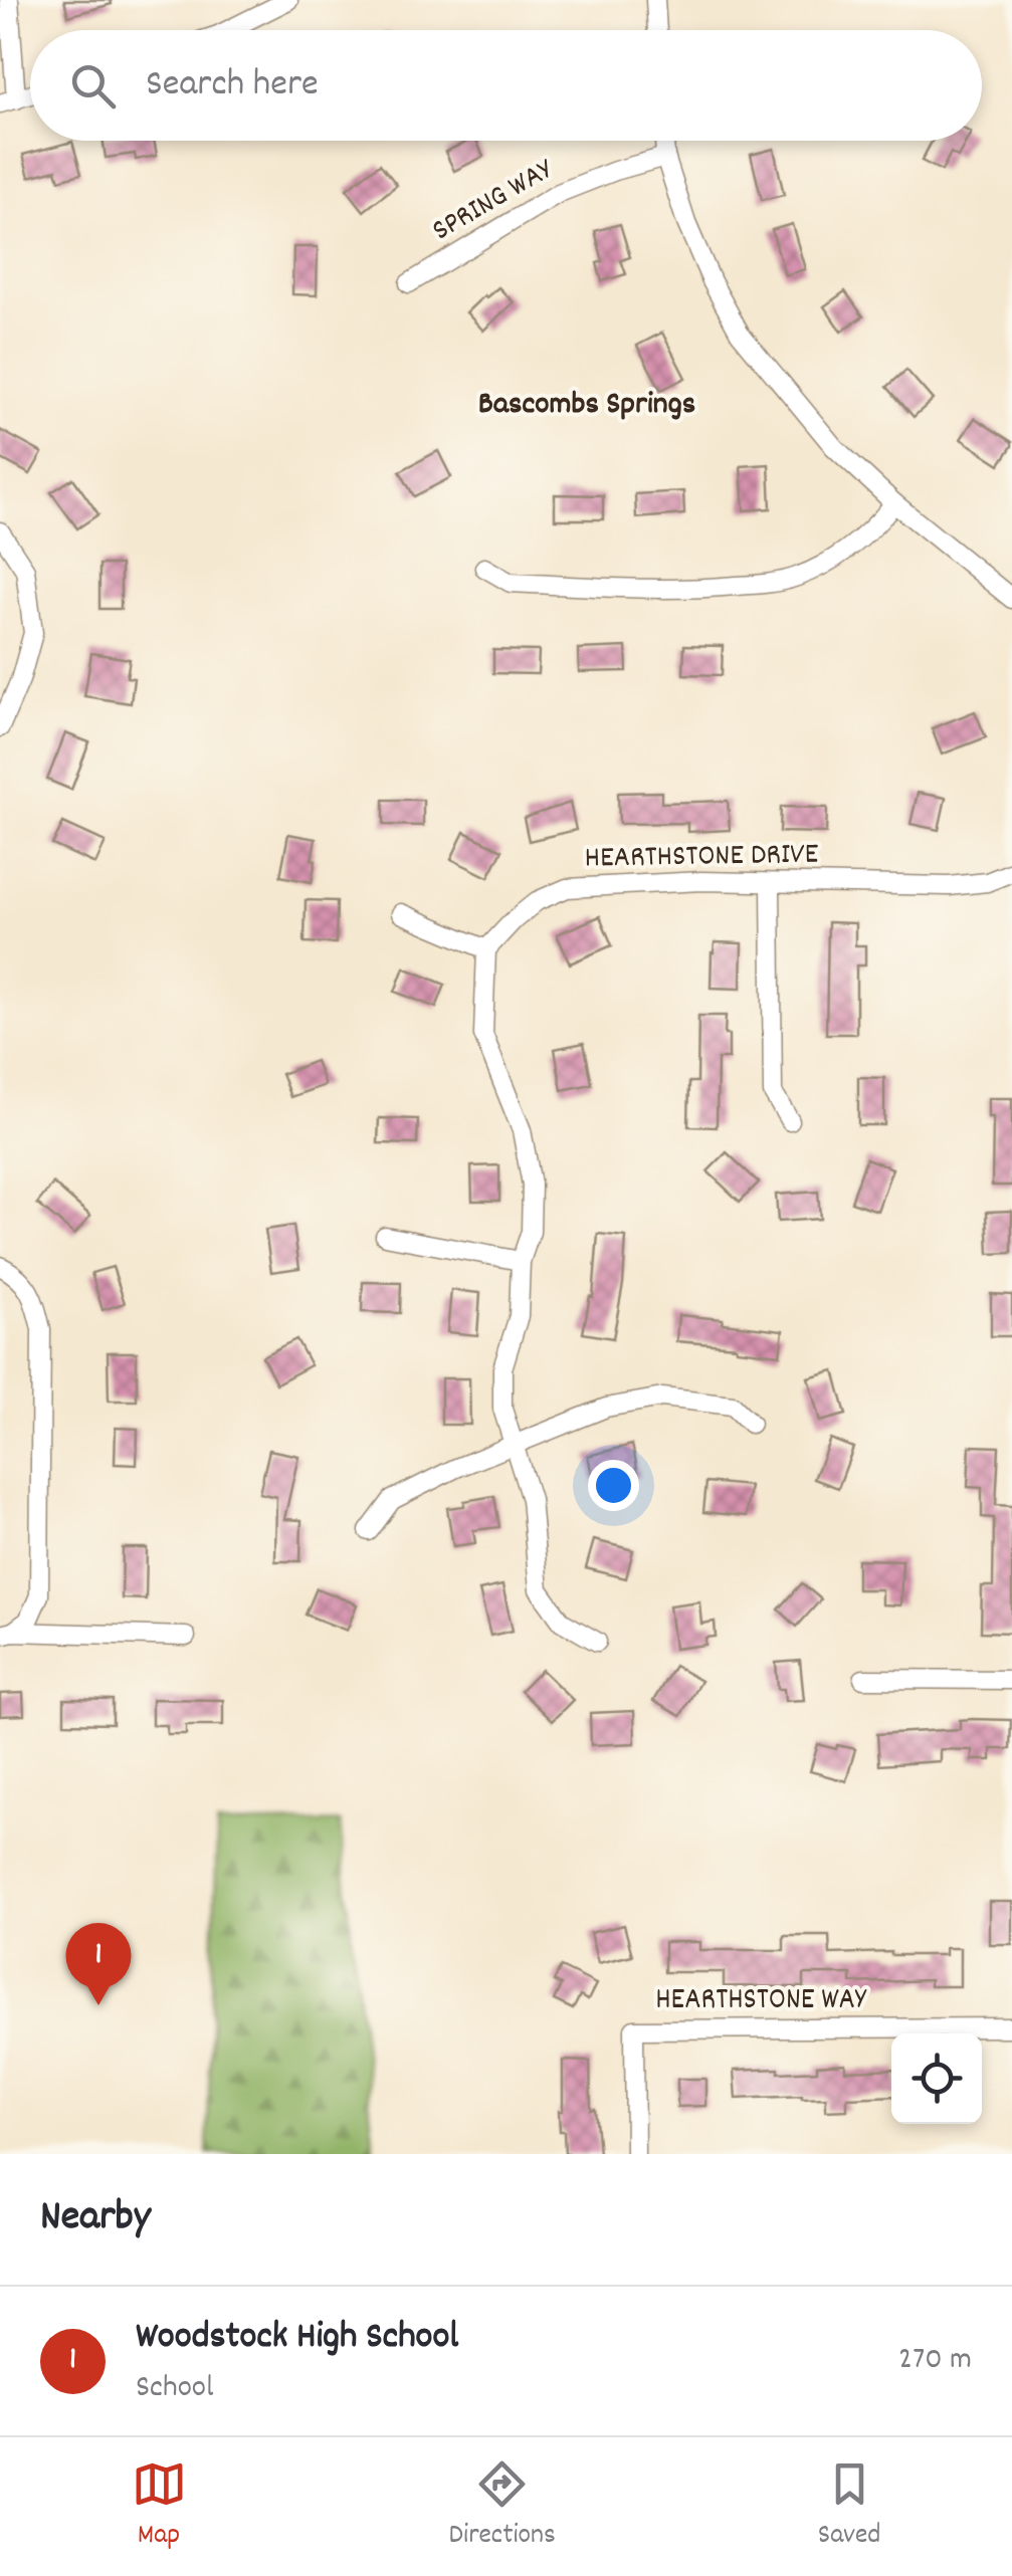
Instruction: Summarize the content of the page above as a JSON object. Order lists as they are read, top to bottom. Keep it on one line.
{"streets":{"street":["SPRING WAY","HEARTHSTONE DRIVE","HEARTHSTONE WAY"]},"districts":["Bascombs Springs"],"page":{"search":"Search here","pins":"1","heading":"Nearby","list":[{"mark":"1","name":"Woodstock High School","note":"School","value":"270 m"}],"nav":["Map","Directions","Saved"]}}
